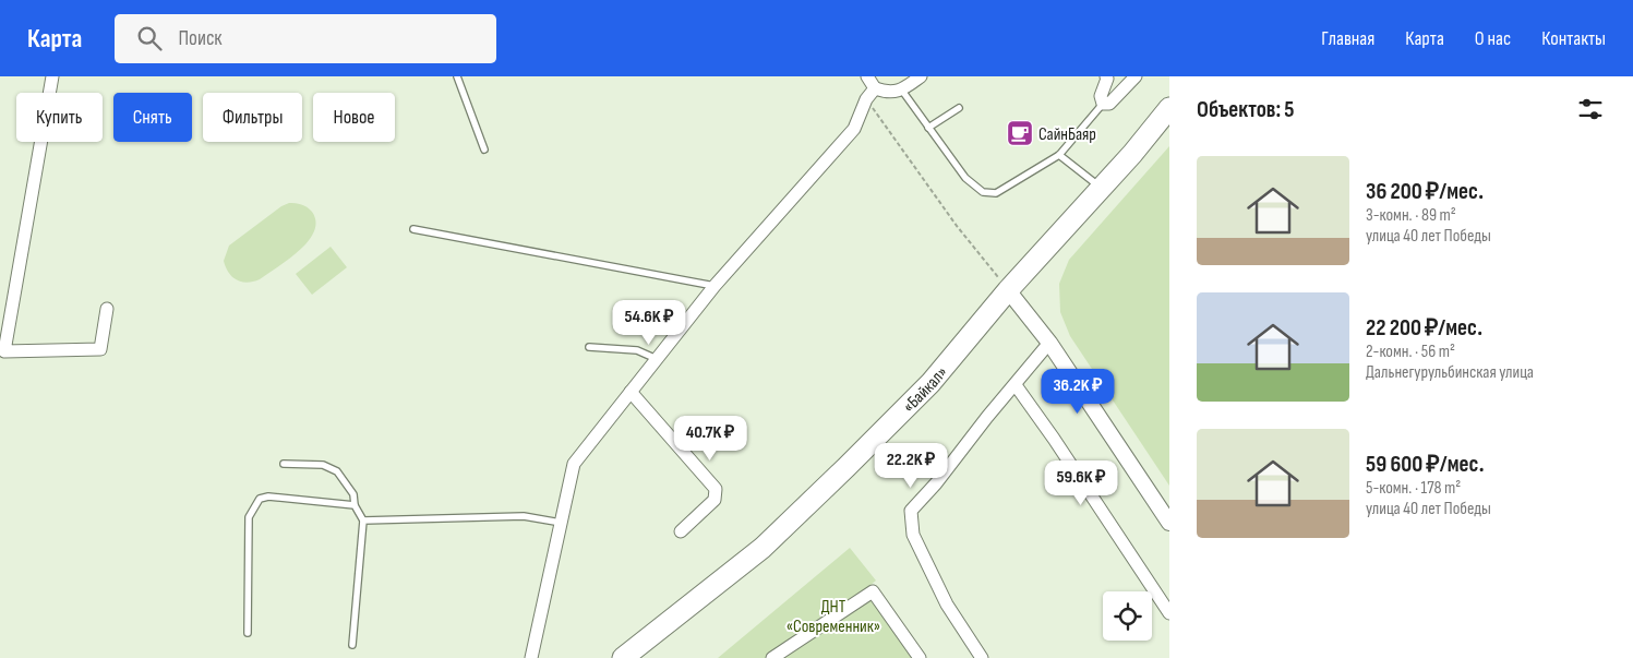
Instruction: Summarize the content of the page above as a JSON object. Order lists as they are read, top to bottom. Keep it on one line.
{"streets":{"highway":["«Байкал»"]},"parks":["ДНТ «Современник»"],"places":{"cafe":["СайнБаяр"]},"page":{"header":"Карта","search":"Поиск","nav":["Главная","Карта","О нас","Контакты"],"heading":"Объектов: 5","chip":["Купить","Снять","Фильтры","Новое"],"list":[{"name":"36 200 ₽/мес.","note":"3-комн. · 89 m² · улица 40 лет Победы"},{"name":"22 200 ₽/мес.","note":"2-комн. · 56 m² · Дальнегурульбинская улица"},{"name":"59 600 ₽/мес.","note":"5-комн. · 178 m² · улица 40 лет Победы"}],"price":["54.6K ₽","36.2K ₽","40.7K ₽","22.2K ₽","59.6K ₽"]}}
